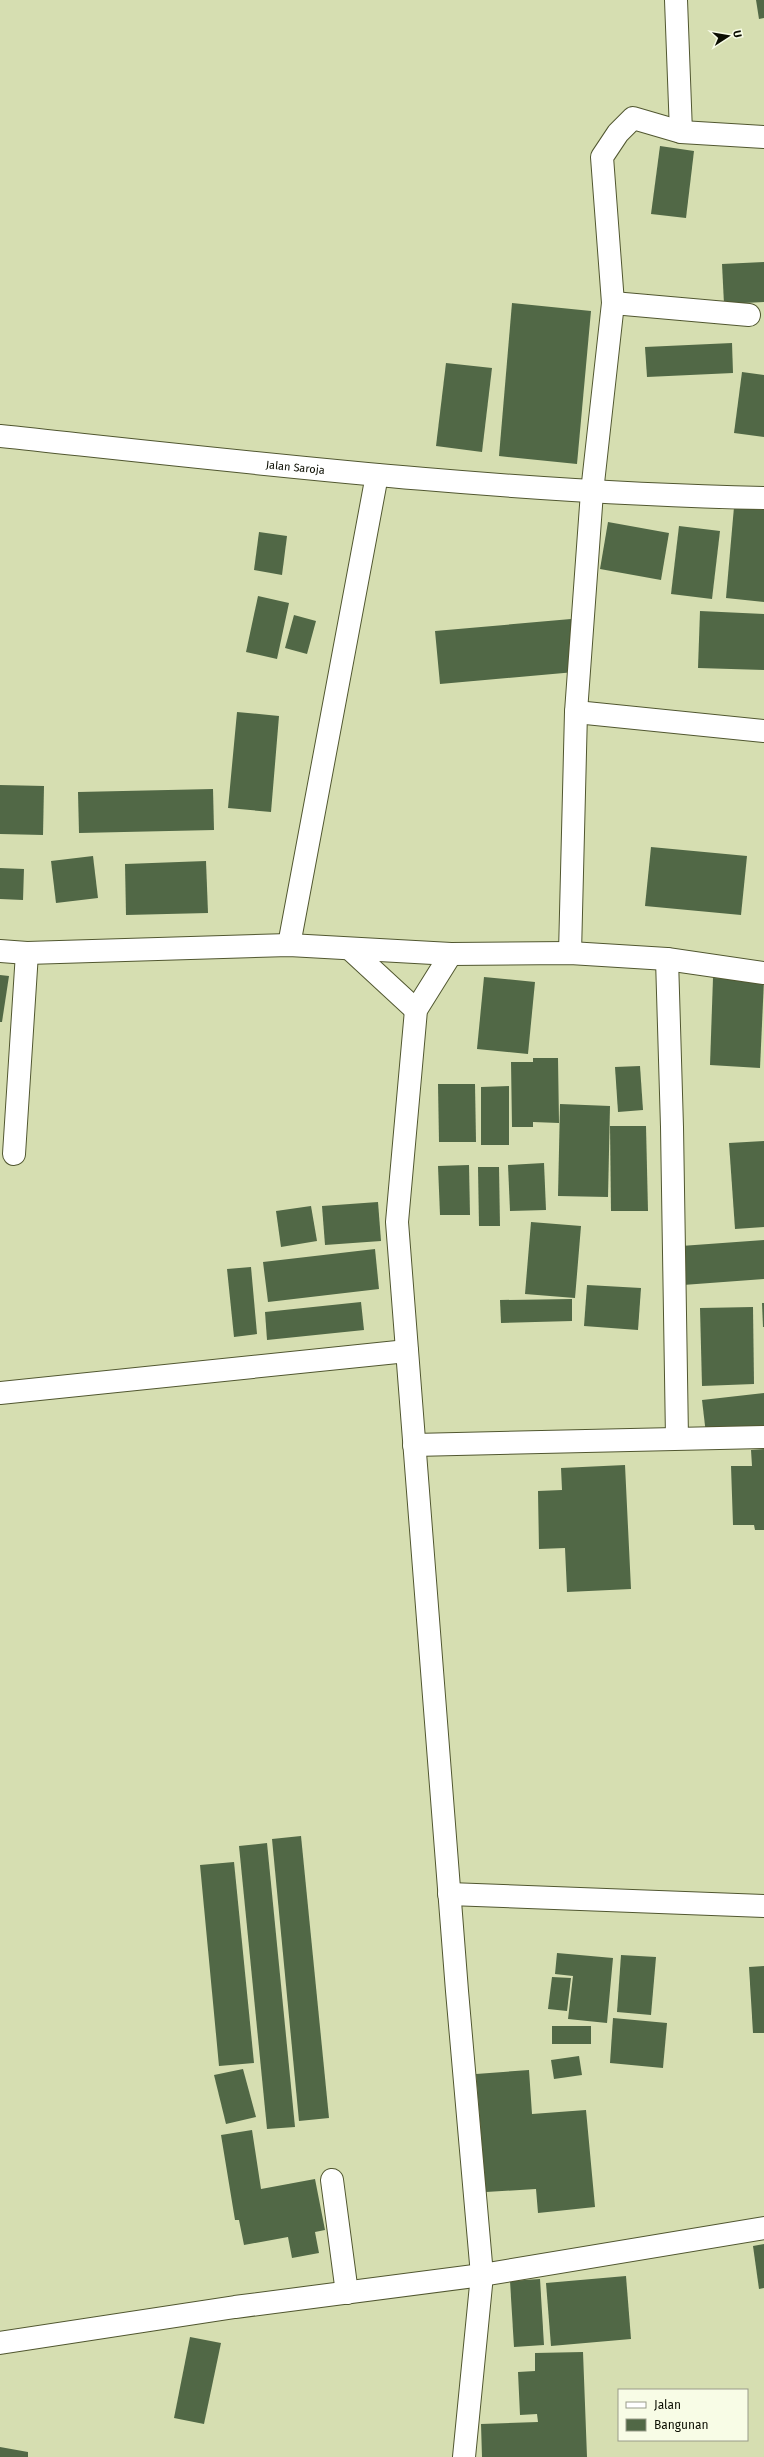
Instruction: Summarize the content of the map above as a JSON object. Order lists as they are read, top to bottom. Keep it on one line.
{"streets":{"street":["Jalan Saroja"]},"legend":["Jalan","Bangunan"],"north":"right"}
